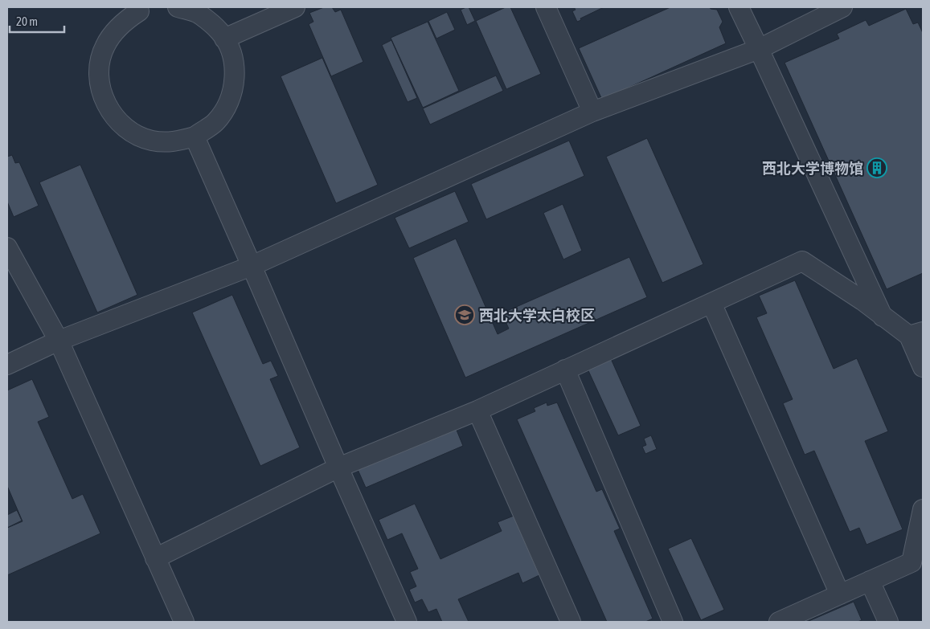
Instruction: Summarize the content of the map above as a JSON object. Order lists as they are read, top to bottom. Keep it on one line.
{"places":{"building":["西北大学博物馆"],"school or university":["西北大学太白校区"]},"scale_bar":"20 m"}
